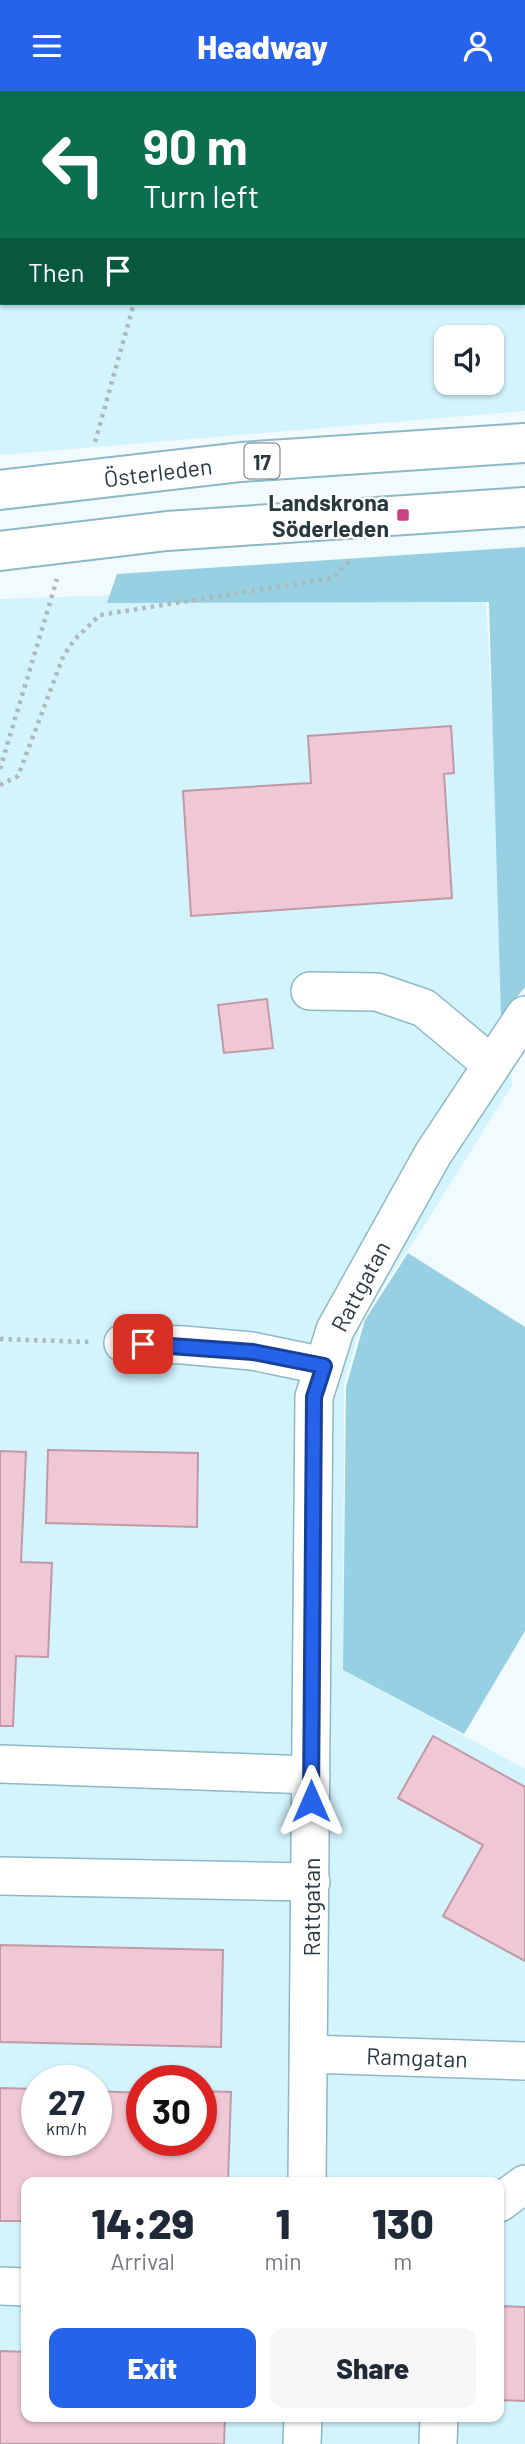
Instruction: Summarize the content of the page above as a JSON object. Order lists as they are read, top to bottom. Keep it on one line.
{"streets":{"main road":["17","Österleden"],"street":["Rattgatan","Ramgatan"]},"crossings":[["Rattgatan","Ramgatan"]],"places":{"transit":["Landskrona Söderleden"]},"page":{"header":"Headway","turn":["90 m","Turn left"],"then":"Then","speed":"27 km/h","limit":"30","eta":["14:29","Arrival","1","min","130","m"],"buttons":["Exit","Share"]}}
